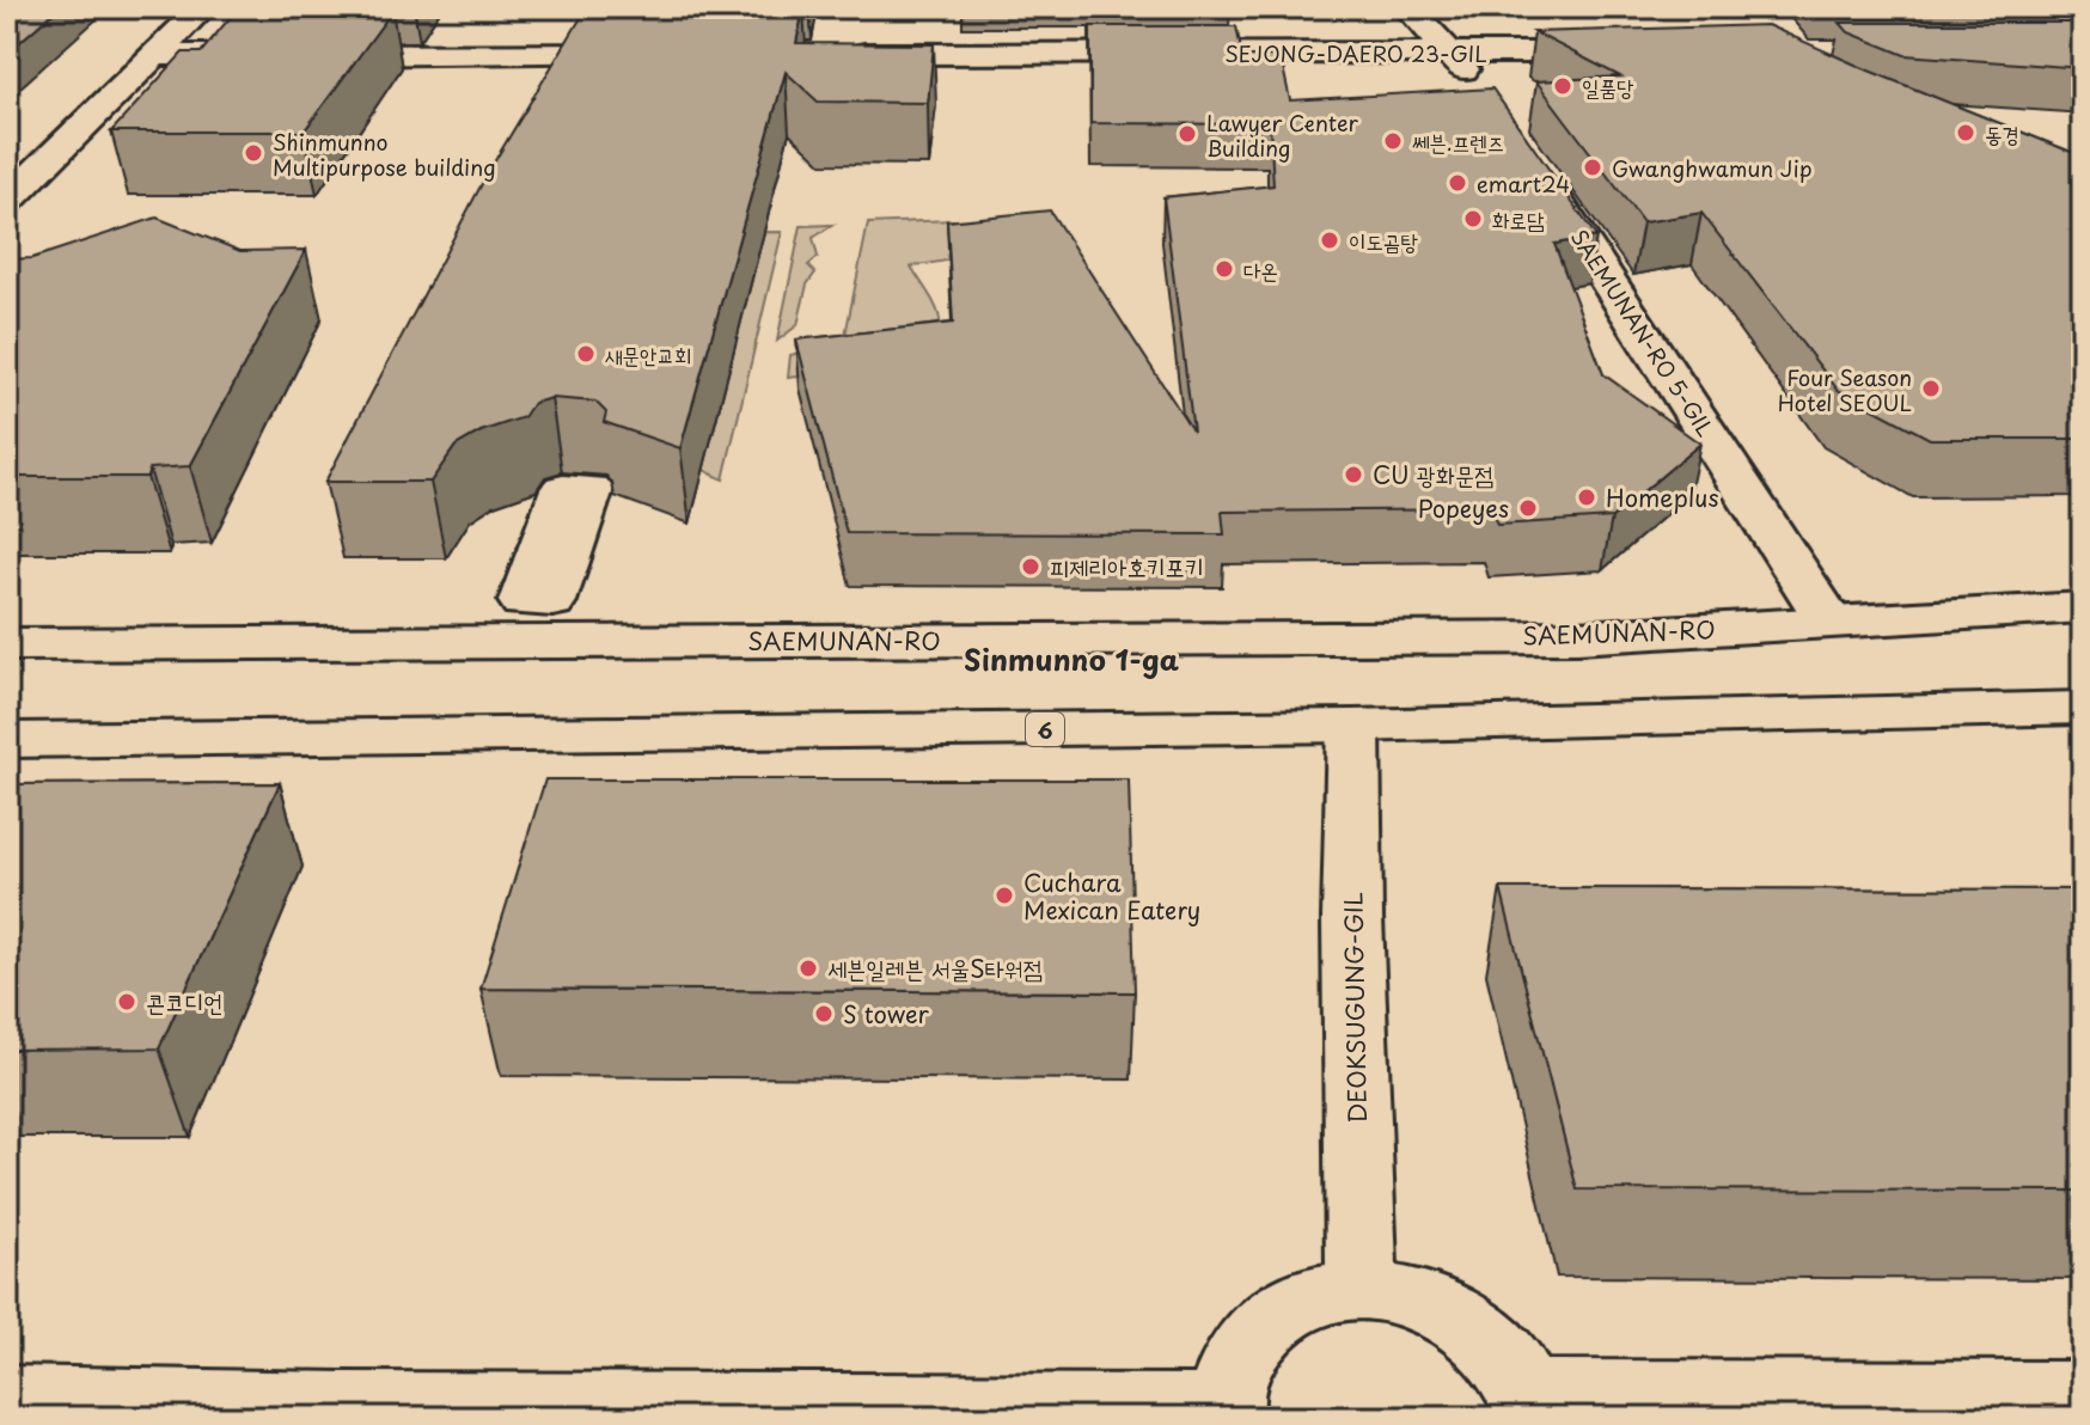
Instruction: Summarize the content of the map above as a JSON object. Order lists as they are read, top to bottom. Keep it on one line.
{"streets":{"street":["SEJONG-DAERO 23-GIL","SAEMUNAN-RO 5-GIL","SAEMUNAN-RO","6","DEOKSUGUNG-GIL"]},"crossings":[["SAEMUNAN-RO 5-GIL","SAEMUNAN-RO"],["6","DEOKSUGUNG-GIL"]],"districts":["Sinmunno 1-ga"],"places":["일품당","동경","Lawyer Center Building","쎄븐.프렌즈","Shinmunno Multipurpose building","Gwanghwamun Jip","emart24","화로담","이도곰탕","다온","새문안교회","Four Season Hotel SEOUL","CU 광화문점","Homeplus","Popeyes","피제리아호키포키","Cuchara Mexican Eatery","세븐일레븐 서울S타워점","콘코디언","S tower"]}
